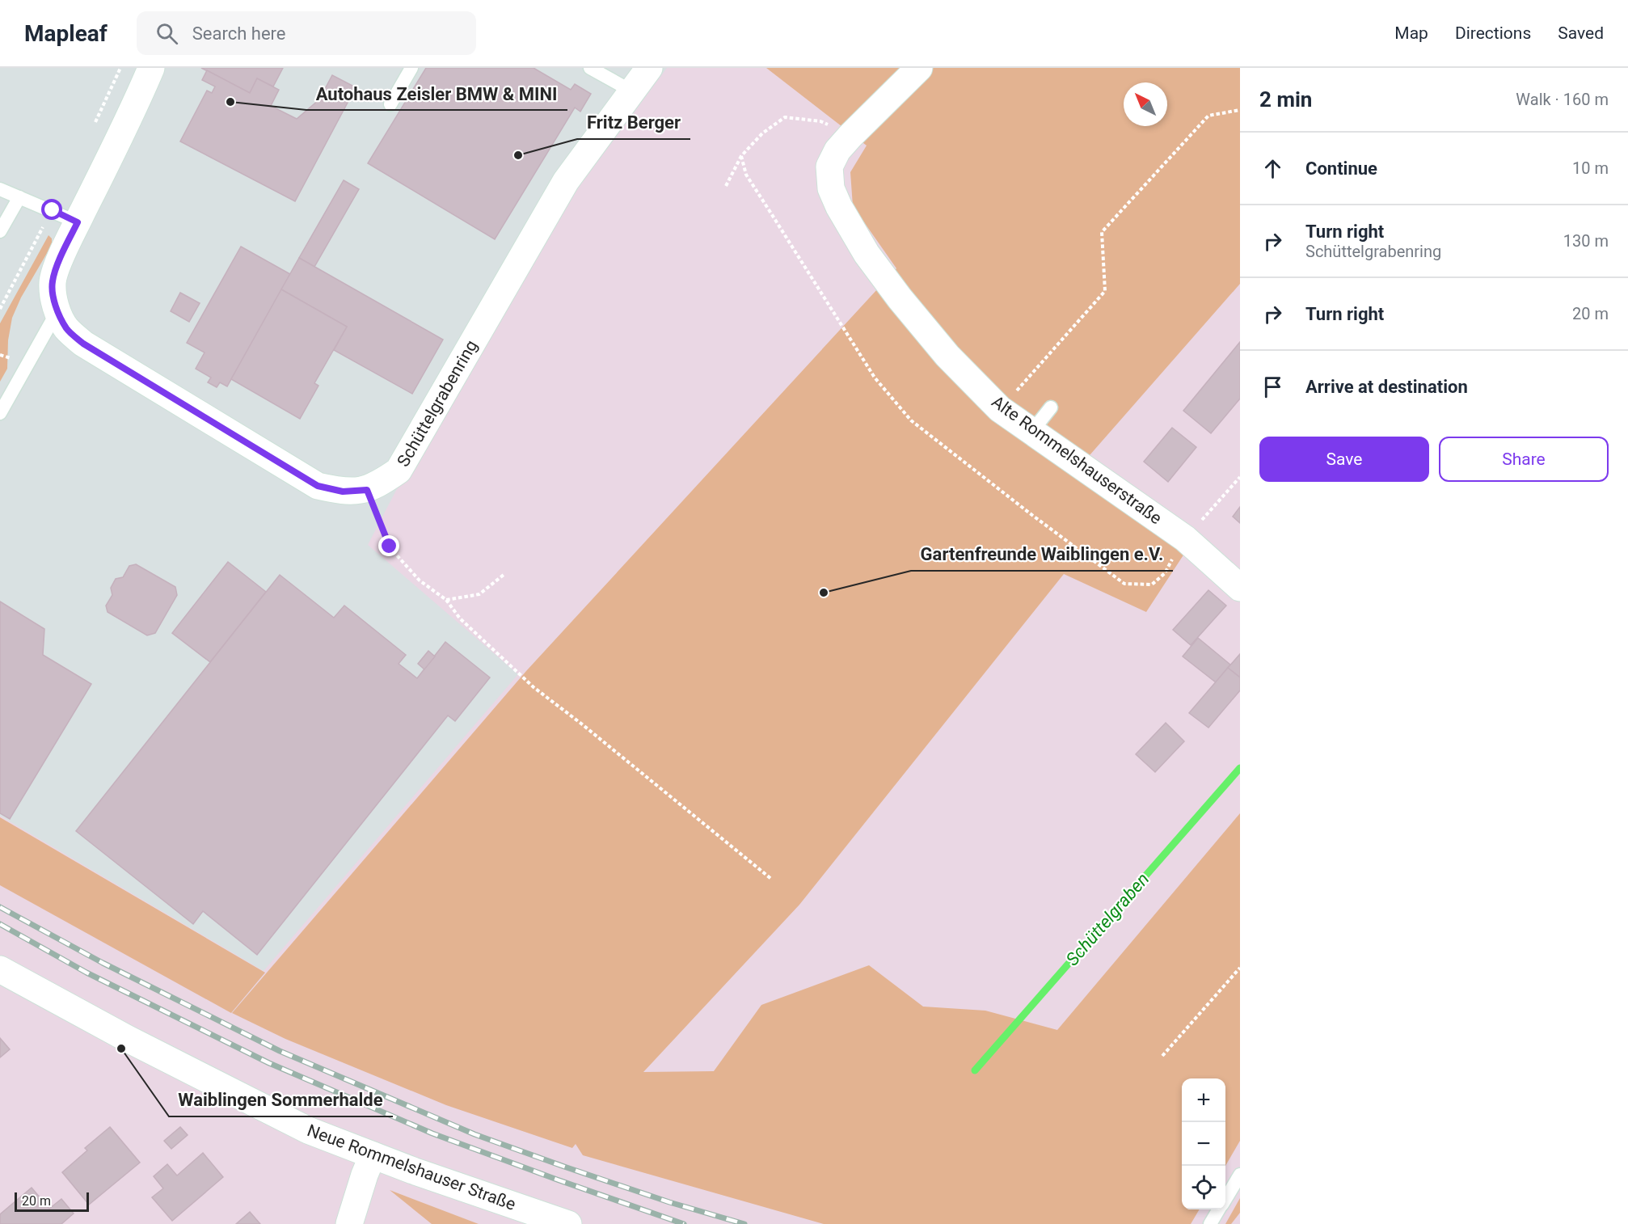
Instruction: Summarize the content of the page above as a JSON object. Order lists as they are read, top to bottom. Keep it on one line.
{"streets":{"street":["Schüttelgrabenring","Alte Rommelshauserstraße","Neue Rommelshauser Straße"]},"water":["Schüttelgraben"],"places":["Autohaus Zeisler BMW & MINI","Fritz Berger","Gartenfreunde Waiblingen e.V.","Waiblingen Sommerhalde"],"scale_bar":"20 m","north":"top left","page":{"header":"Mapleaf","search":"Search here","nav":["Map","Directions","Saved"],"heading":["2 min","Walk · 160 m"],"list":[["Continue","10 m"],["Turn right","Schüttelgrabenring","130 m"],["Turn right","20 m"],"Arrive at destination"],"buttons":["Save","Share"],"map_buttons":["+","−"],"scale":"20 m"}}
